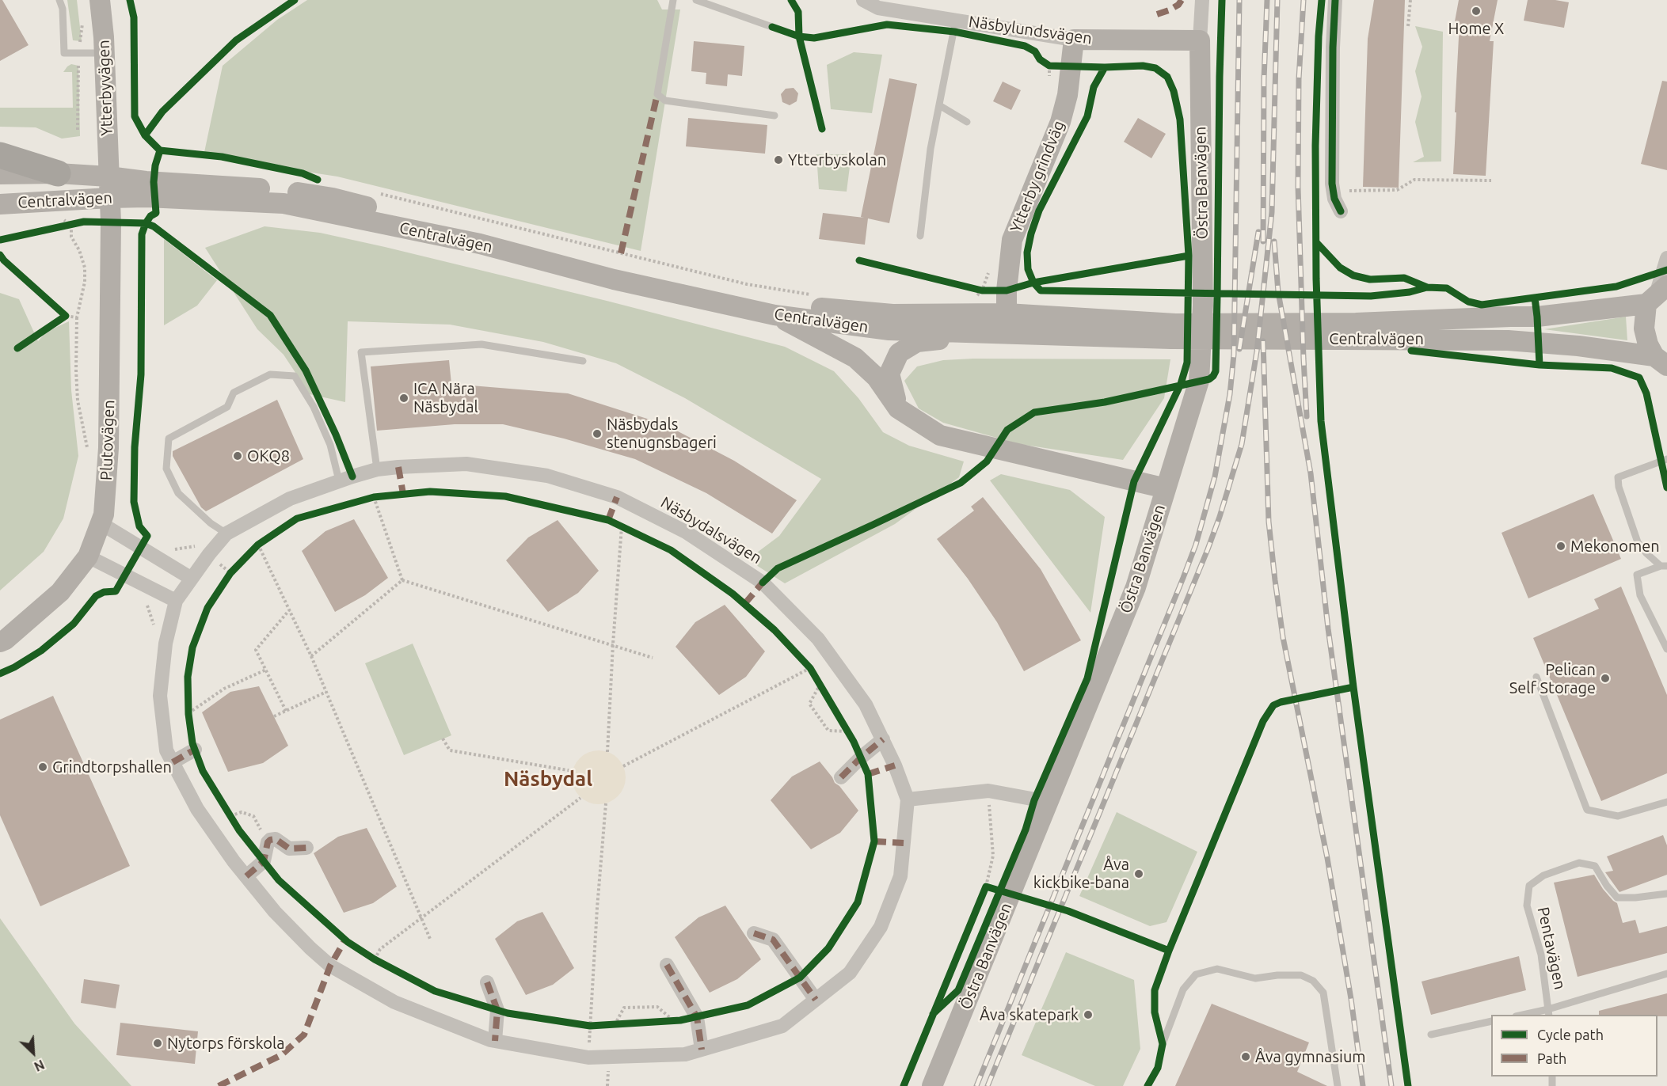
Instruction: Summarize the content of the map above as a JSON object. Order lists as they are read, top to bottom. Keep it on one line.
{"streets":{"street":["Näsbylundsvägen","Ytterbyvägen","Ytterby grindväg","Östra Banvägen","Centralvägen","Plutovägen","Näsbydalsvägen"],"lane":["Pentavägen"]},"crossings":[["Näsbylundsvägen","Ytterby grindväg"],["Näsbylundsvägen","Östra Banvägen"],["Ytterbyvägen","Centralvägen"],["Ytterbyvägen","Plutovägen"],["Ytterby grindväg","Centralvägen"],["Centralvägen","Plutovägen"]],"districts":["Näsbydal"],"places":["Home X","Ytterbyskolan","ICA Nära Näsbydal","Näsbydals stenugnsbageri","OKQ8","Mekonomen","Pelican Self Storage","Grindtorpshallen","Åva kickbike-bana","Åva skatepark","Nytorps förskola","Åva gymnasium"],"legend":["Cycle path","Path"],"north":"bottom right"}
